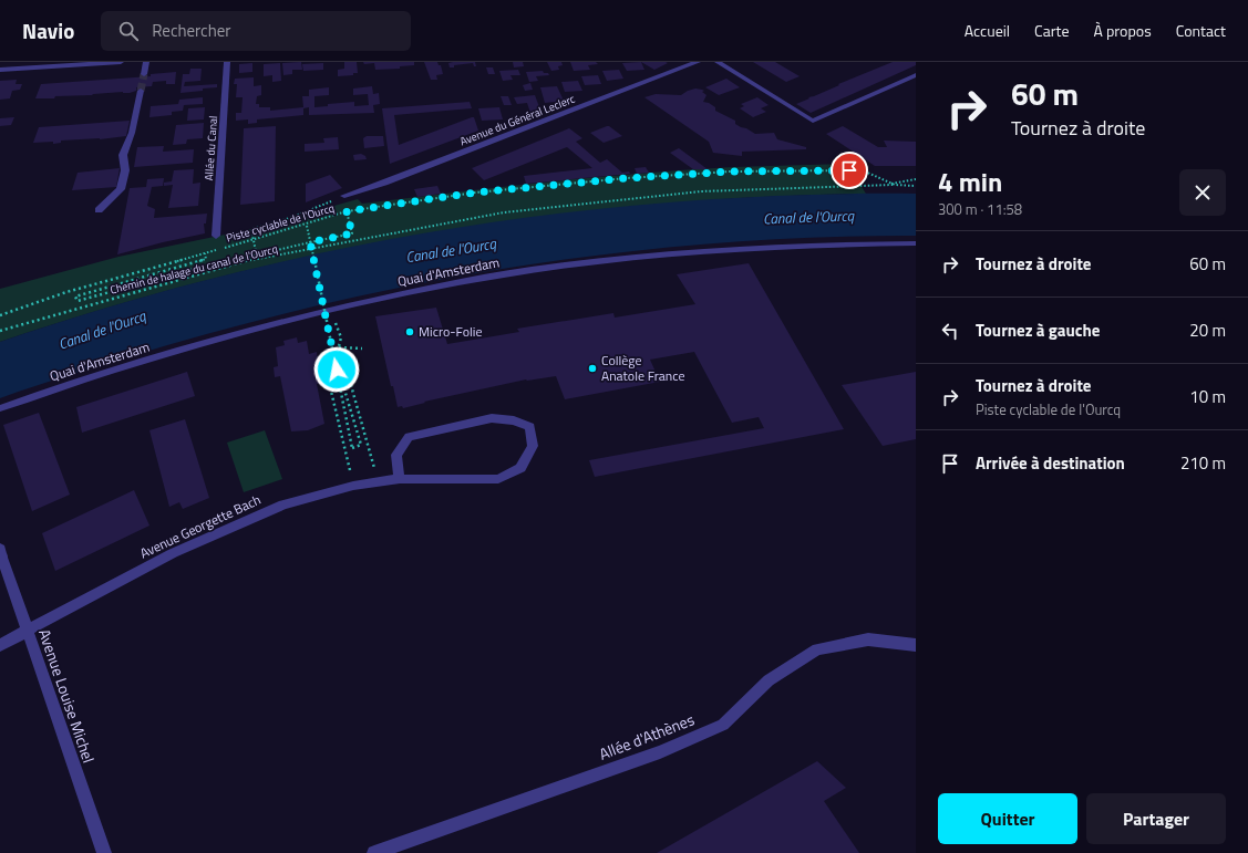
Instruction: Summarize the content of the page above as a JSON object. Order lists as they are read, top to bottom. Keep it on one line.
{"streets":{"street":["Avenue du Général Leclerc","Allée du Canal","Avenue Georgette Bach","Avenue Louise Michel","Allée d'Athènes"],"lane":["Quai d'Amsterdam"],"path":["Piste cyclable de l'Ourcq","Chemin de halage du canal de l'Ourcq"]},"crossings":[["Piste cyclable de l'Ourcq","Chemin de halage du canal de l'Ourcq"],["Avenue Georgette Bach","Avenue Louise Michel"]],"water":["Canal de l'Ourcq"],"places":["Micro-Folie","Collège Anatole France"],"page":{"header":"Navio","search":"Rechercher","nav":["Accueil","Carte","À propos","Contact"],"turn":["60 m","Tournez à droite"],"heading":["4 min","300 m · 11:58"],"list":[{"name":"Tournez à droite","value":"60 m"},{"name":"Tournez à gauche","value":"20 m"},{"name":"Tournez à droite","note":"Piste cyclable de l'Ourcq","value":"10 m"},{"name":"Arrivée à destination","value":"210 m"}],"buttons":["Quitter","Partager"]}}
